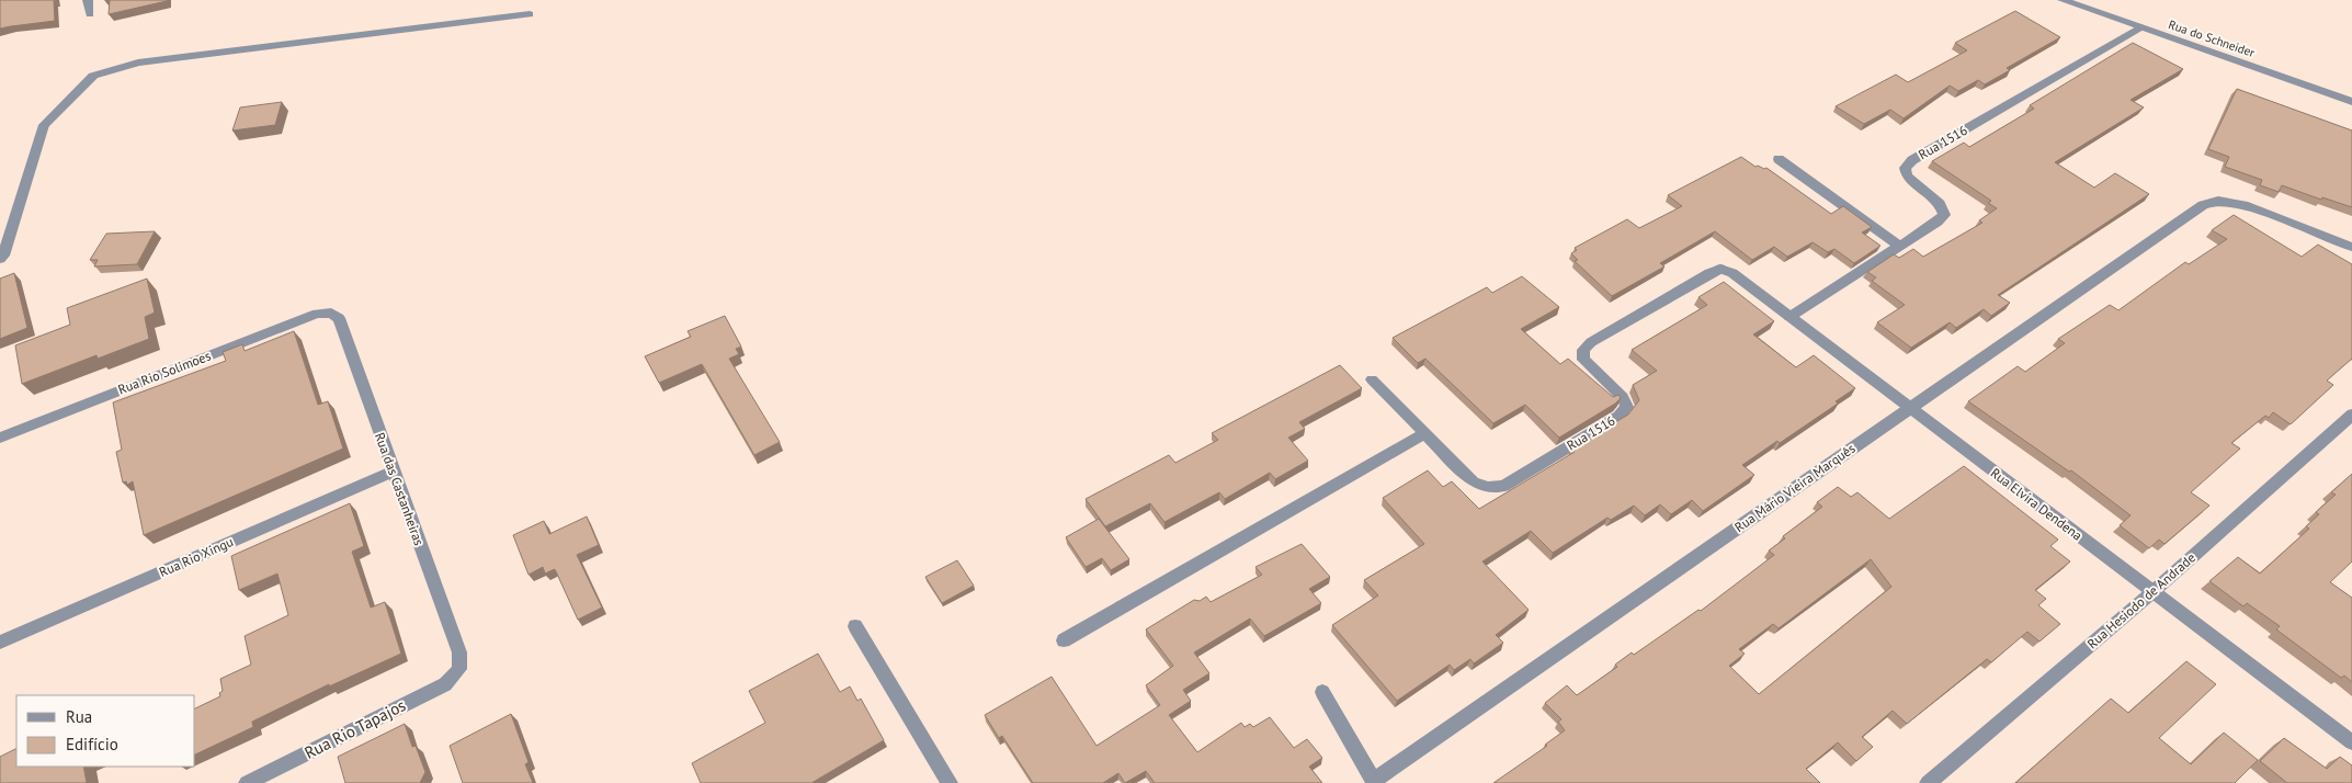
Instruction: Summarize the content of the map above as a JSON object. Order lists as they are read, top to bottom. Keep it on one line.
{"streets":{"street":["Rua do Schneider","Rua 1516","Rua Rio Solimoes","Rua Mário Vieira Marquês","Rua das Castanheiras","Rua Elvira Dendena","Rua Rio Xingu","Rua Hesiodo de Andrade","Rua Rio Tapajos"]},"crossings":[["Rua do Schneider","Rua 1516"],["Rua 1516","Rua Elvira Dendena"],["Rua Rio Solimoes","Rua das Castanheiras"],["Rua Mário Vieira Marquês","Rua Elvira Dendena"],["Rua das Castanheiras","Rua Rio Xingu"],["Rua das Castanheiras","Rua Rio Tapajos"],["Rua Elvira Dendena","Rua Hesiodo de Andrade"]],"legend":["Rua","Edifício"]}
